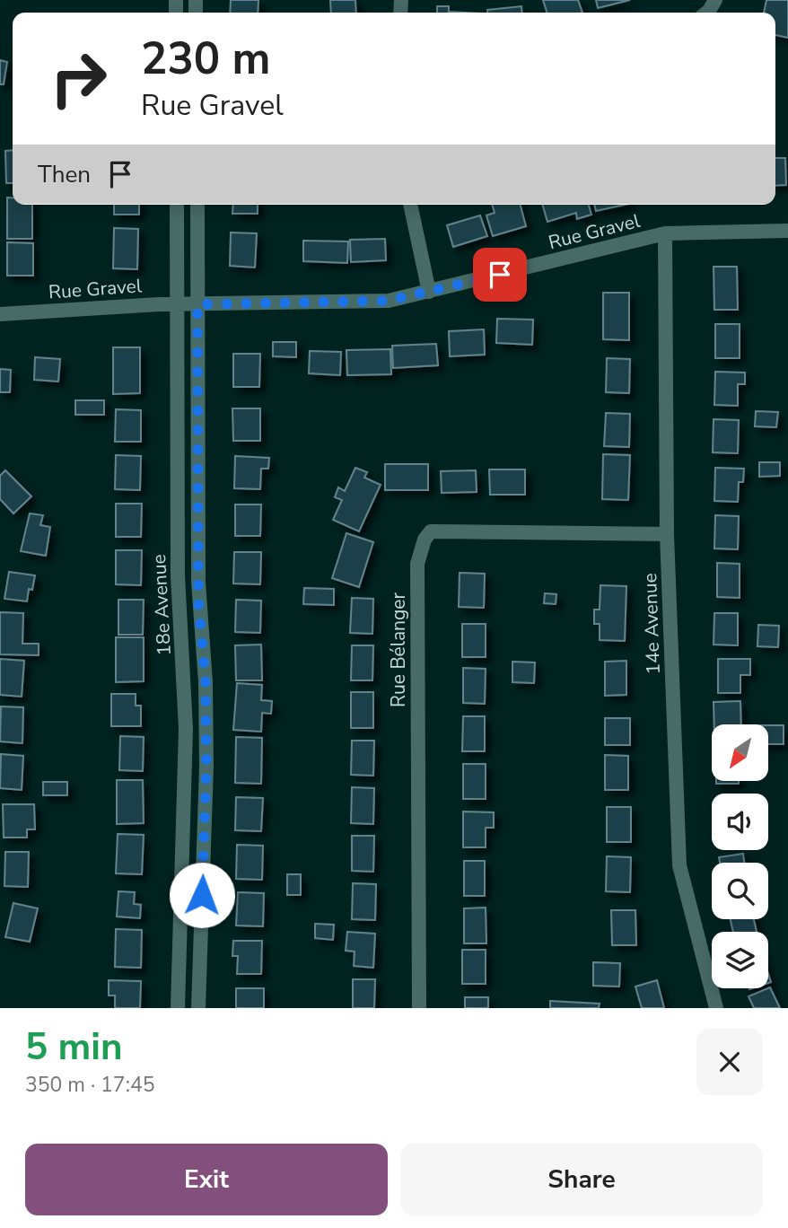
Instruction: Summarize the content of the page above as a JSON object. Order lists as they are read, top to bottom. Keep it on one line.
{"streets":{"street":["Rue Gravel","18e Avenue","14e Avenue","Rue Bélanger"]},"crossings":[["Rue Gravel","18e Avenue"],["Rue Gravel","14e Avenue"],["14e Avenue","Rue Bélanger"]],"north":"bottom left","page":{"turn":["230 m","Rue Gravel"],"then":"Then","heading":["5 min","350 m · 17:45"],"buttons":["Exit","Share"]}}
